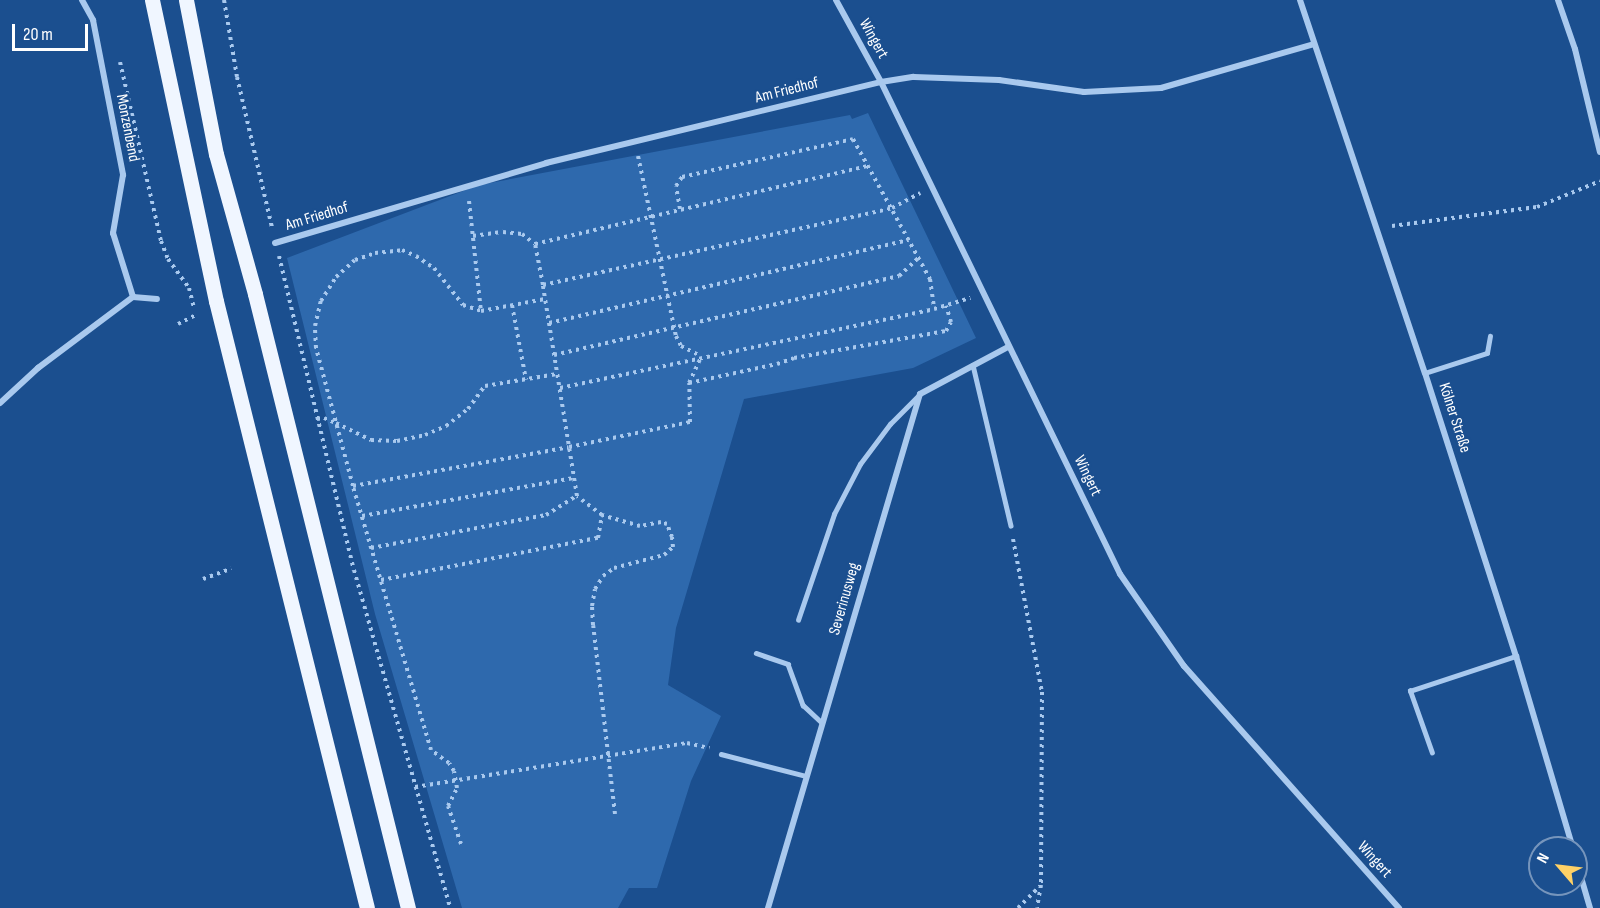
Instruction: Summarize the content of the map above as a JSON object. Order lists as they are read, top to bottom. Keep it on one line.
{"streets":{"street":["Wingert","Am Friedhof","Monzenbend","Kölner Straße","Severinusweg"]},"crossings":[["Wingert","Am Friedhof"],["Am Friedhof","Kölner Straße"]],"scale_bar":"20 m","north":"top left"}
